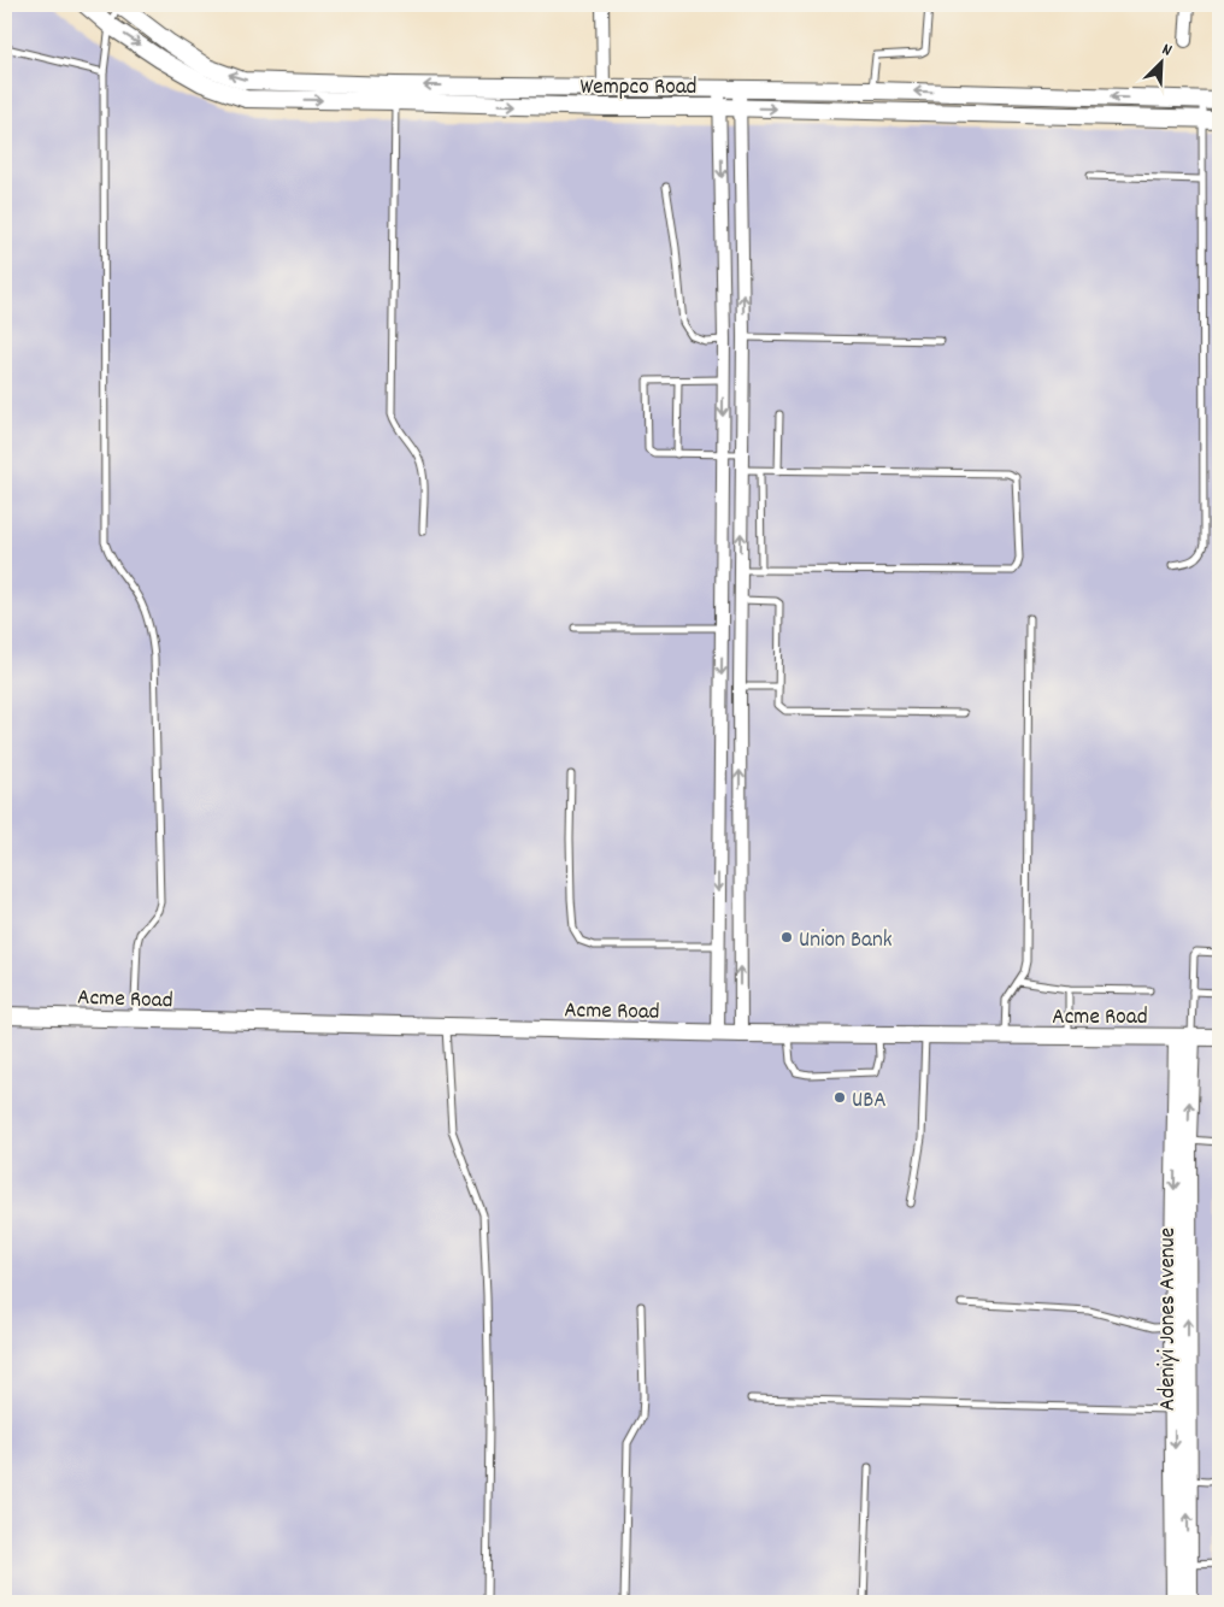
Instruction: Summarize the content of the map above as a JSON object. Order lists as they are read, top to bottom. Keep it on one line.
{"streets":{"street":["Wempco Road","Acme Road","Adeniyi Jones Avenue"]},"crossings":[["Acme Road","Adeniyi Jones Avenue"]],"places":["Union Bank","UBA"],"north":"top right"}
